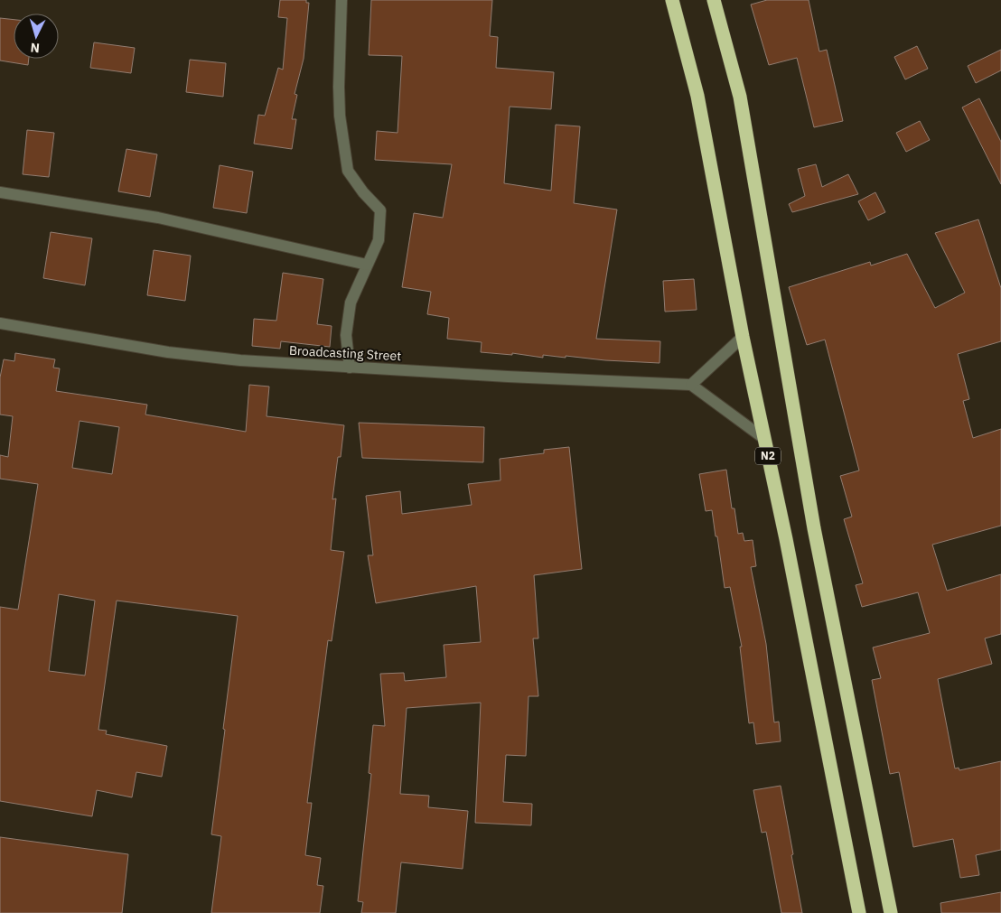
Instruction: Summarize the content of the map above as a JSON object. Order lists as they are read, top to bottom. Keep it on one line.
{"streets":{"highway":["N2"],"street":["Broadcasting Street"]},"north":"bottom"}
